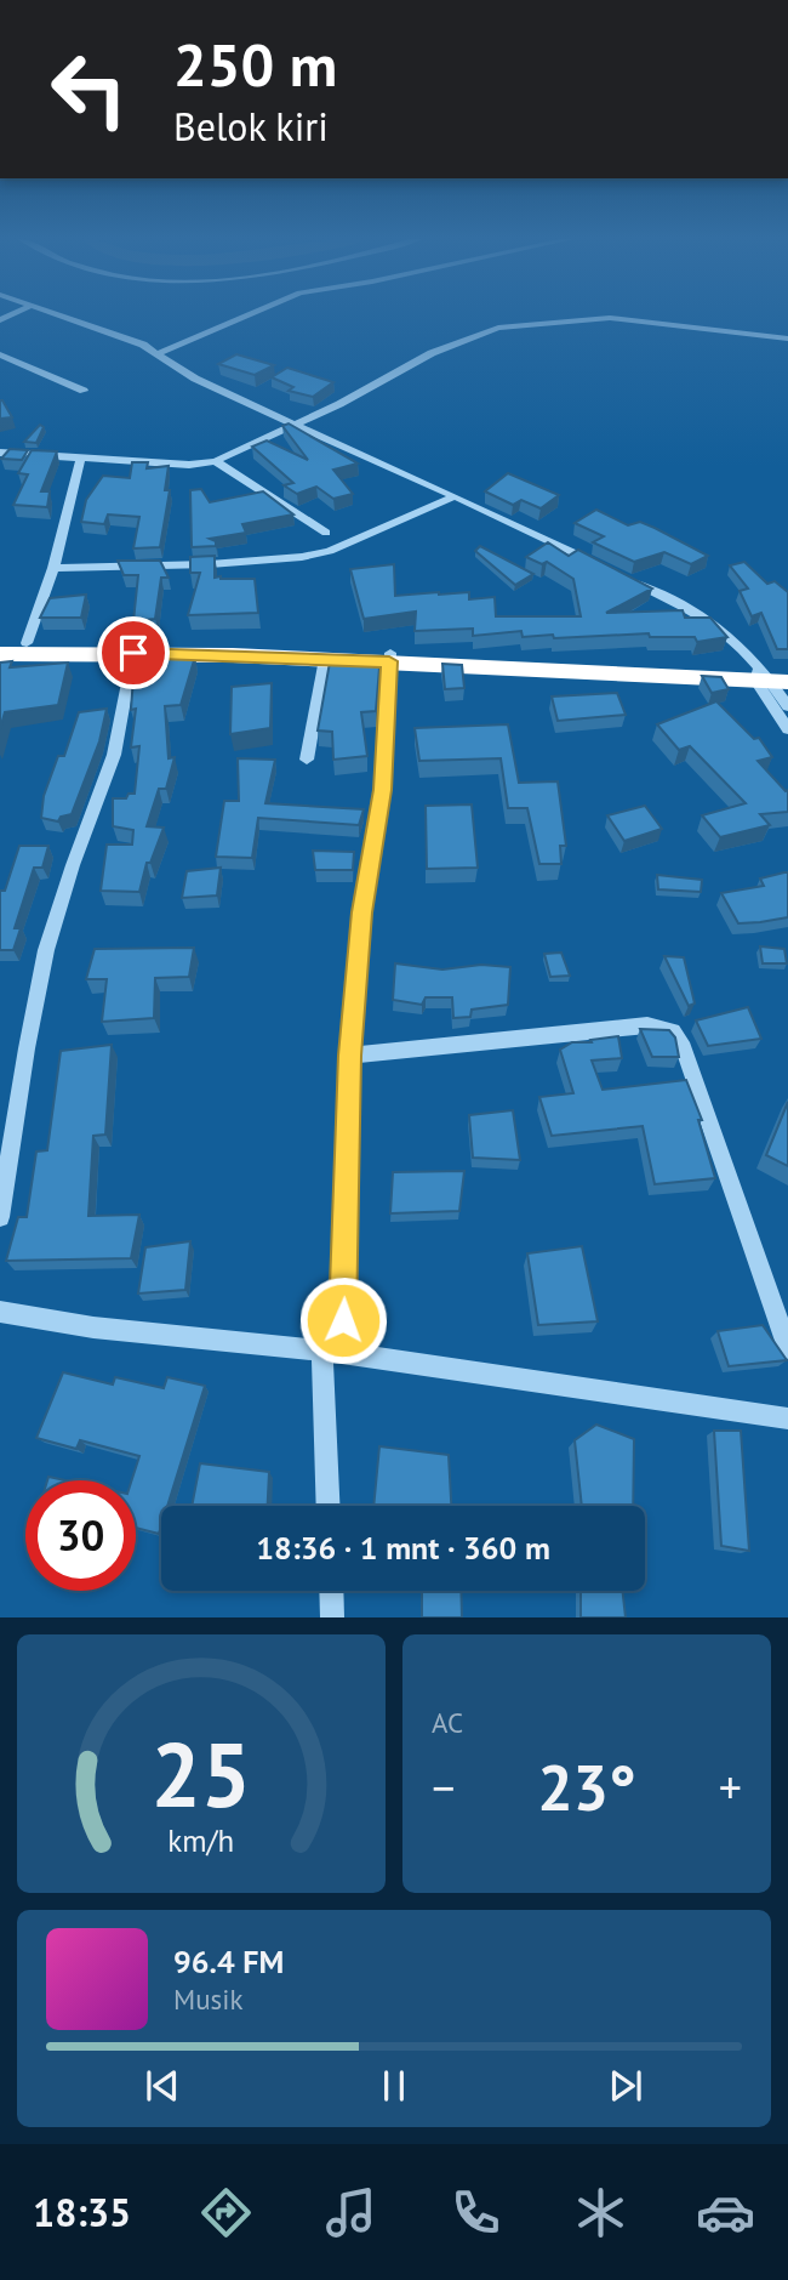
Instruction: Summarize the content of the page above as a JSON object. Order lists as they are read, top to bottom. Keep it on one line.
{"page":{"turn":["250 m","Belok kiri"],"limit":"30","trip":"18:36 · 1 mnt · 360 m","tile":"AC","heat":["−","23°","+"],"song":["96.4 FM","Musik"],"tabs":"18:35","gauge":["25","km/h"]}}
